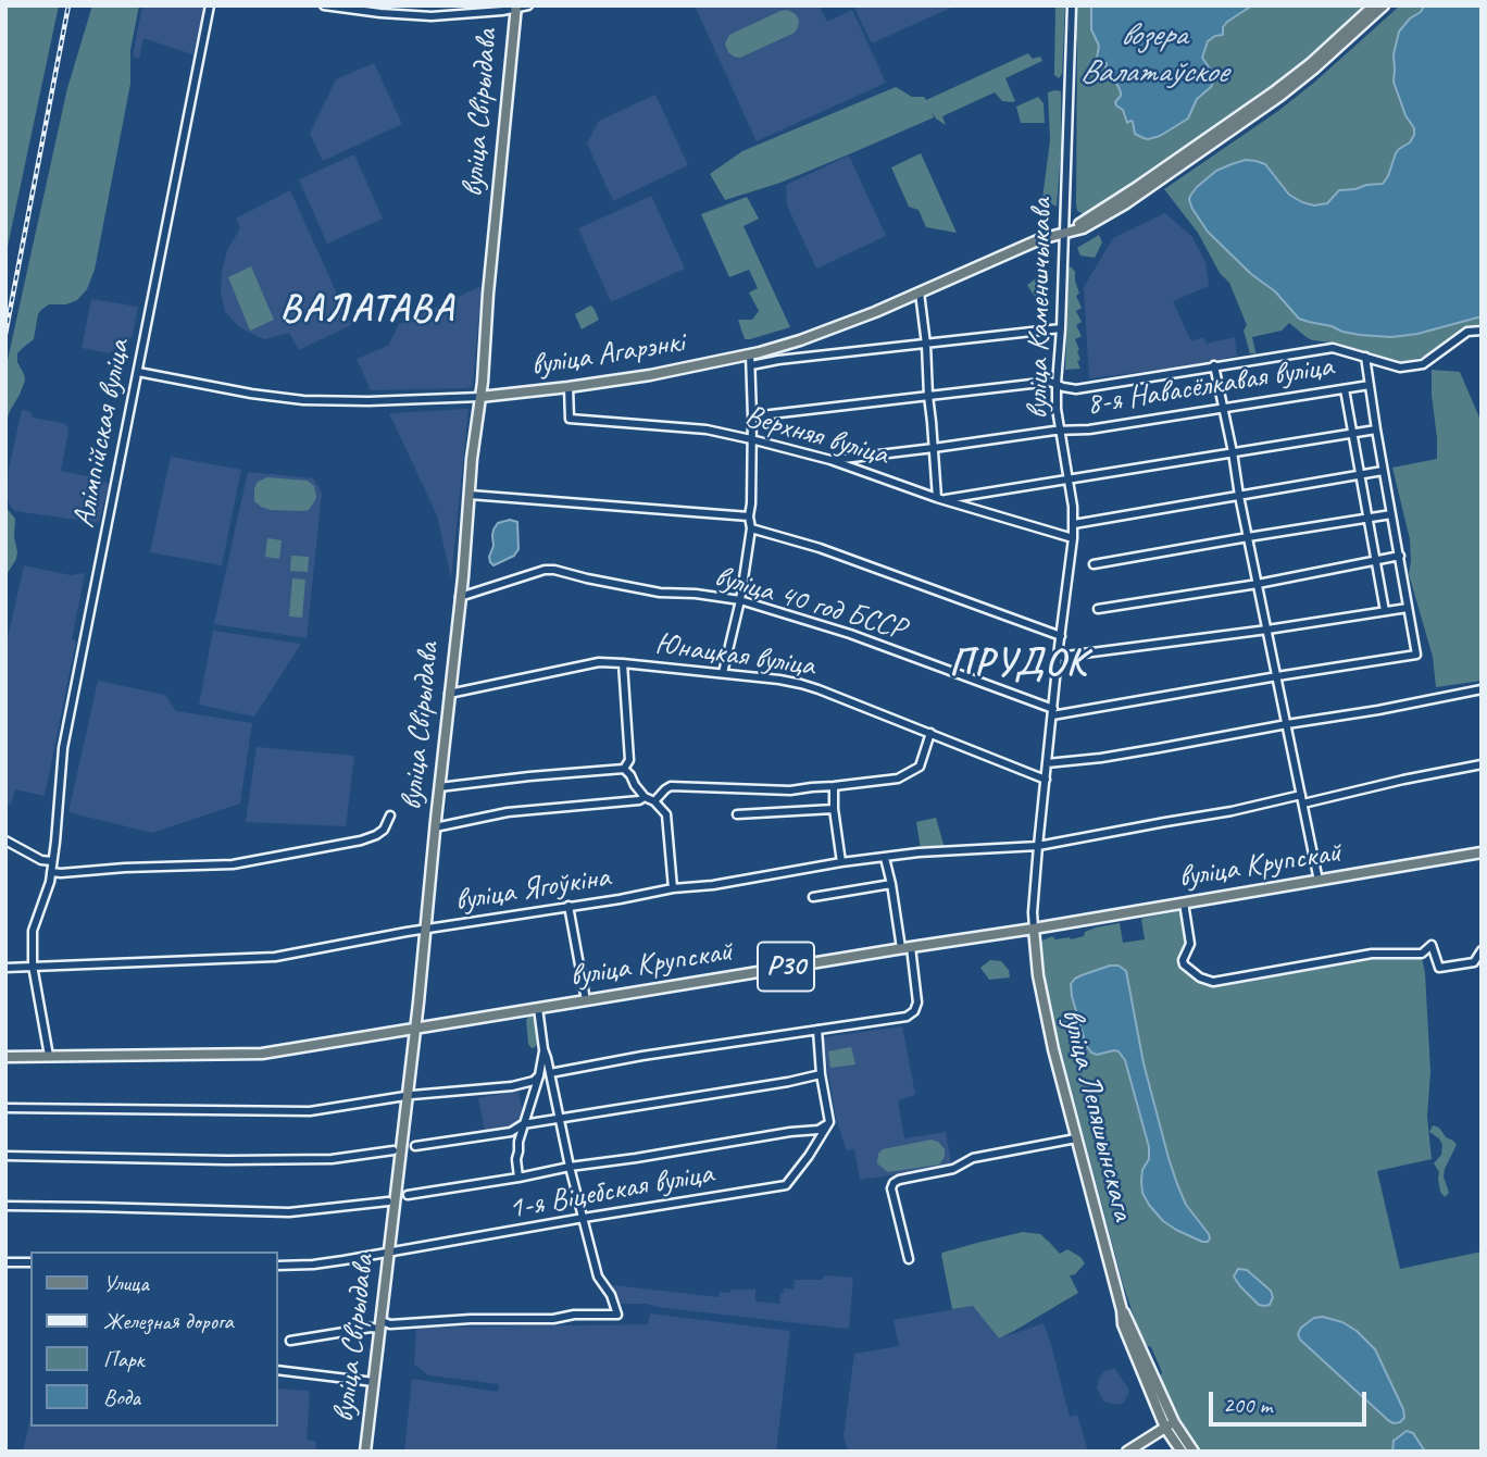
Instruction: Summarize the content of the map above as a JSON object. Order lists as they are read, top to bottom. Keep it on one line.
{"streets":{"main road":["вуліца Свірыдава","вуліца Агарэнкі","вуліца Крупскай","Р30","вуліца Лепяшынскага"],"street":["вуліца Каменшчыкава","8-я Навасёлкавая вуліца","Алімпійская вуліца","Верхняя вуліца","вуліца 40 год БССР","Юнацкая вуліца","вуліца Ягоўкіна","1-я Віцебская вуліца"]},"crossings":[["вуліца Свірыдава","вуліца Агарэнкі"],["вуліца Свірыдава","вуліца 40 год БССР"],["вуліца Свірыдава","Юнацкая вуліца"],["вуліца Свірыдава","вуліца Крупскай"],["вуліца Свірыдава","вуліца Ягоўкіна"],["вуліца Свірыдава","1-я Віцебская вуліца"],["вуліца Каменшчыкава","вуліца Агарэнкі"],["вуліца Каменшчыкава","8-я Навасёлкавая вуліца"],["вуліца Каменшчыкава","Верхняя вуліца"],["вуліца Каменшчыкава","вуліца 40 год БССР"],["вуліца Каменшчыкава","Юнацкая вуліца"],["вуліца Каменшчыкава","вуліца Крупскай"],["вуліца Каменшчыкава","вуліца Ягоўкіна"],["вуліца Каменшчыкава","вуліца Лепяшынскага"],["вуліца Агарэнкі","Алімпійская вуліца"],["вуліца Агарэнкі","Верхняя вуліца"],["8-я Навасёлкавая вуліца","Верхняя вуліца"],["вуліца Крупскай","вуліца Лепяшынскага"]],"districts":["ВАЛАТАВА","ПРУДОК"],"water":["возера Валатаўское"],"legend":["Улица","Железная дорога","Парк","Вода"],"scale_bar":"200 m"}
